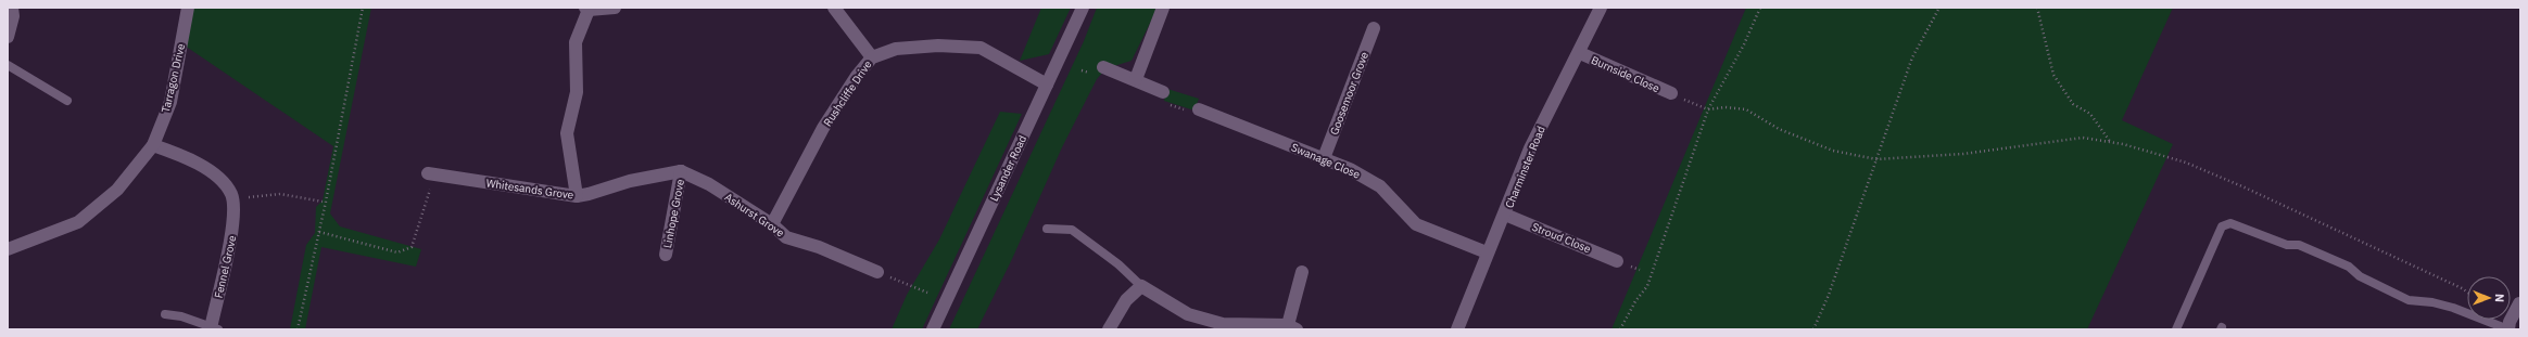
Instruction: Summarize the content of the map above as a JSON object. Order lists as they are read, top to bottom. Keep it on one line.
{"streets":{"street":["Burnside Close","Tarragon Drive","Rushcliffe Drive","Goosemoor Grove","Swanage Close","Charminster Road","Lysander Road","Whitesands Grove","Linhope Grove","Ashurst Grove","Stroud Close","Fennel Grove"]},"crossings":[["Burnside Close","Charminster Road"],["Tarragon Drive","Fennel Grove"],["Rushcliffe Drive","Lysander Road"],["Rushcliffe Drive","Ashurst Grove"],["Goosemoor Grove","Swanage Close"],["Swanage Close","Charminster Road"],["Charminster Road","Stroud Close"],["Whitesands Grove","Linhope Grove"],["Whitesands Grove","Ashurst Grove"],["Linhope Grove","Ashurst Grove"]],"north":"right"}
